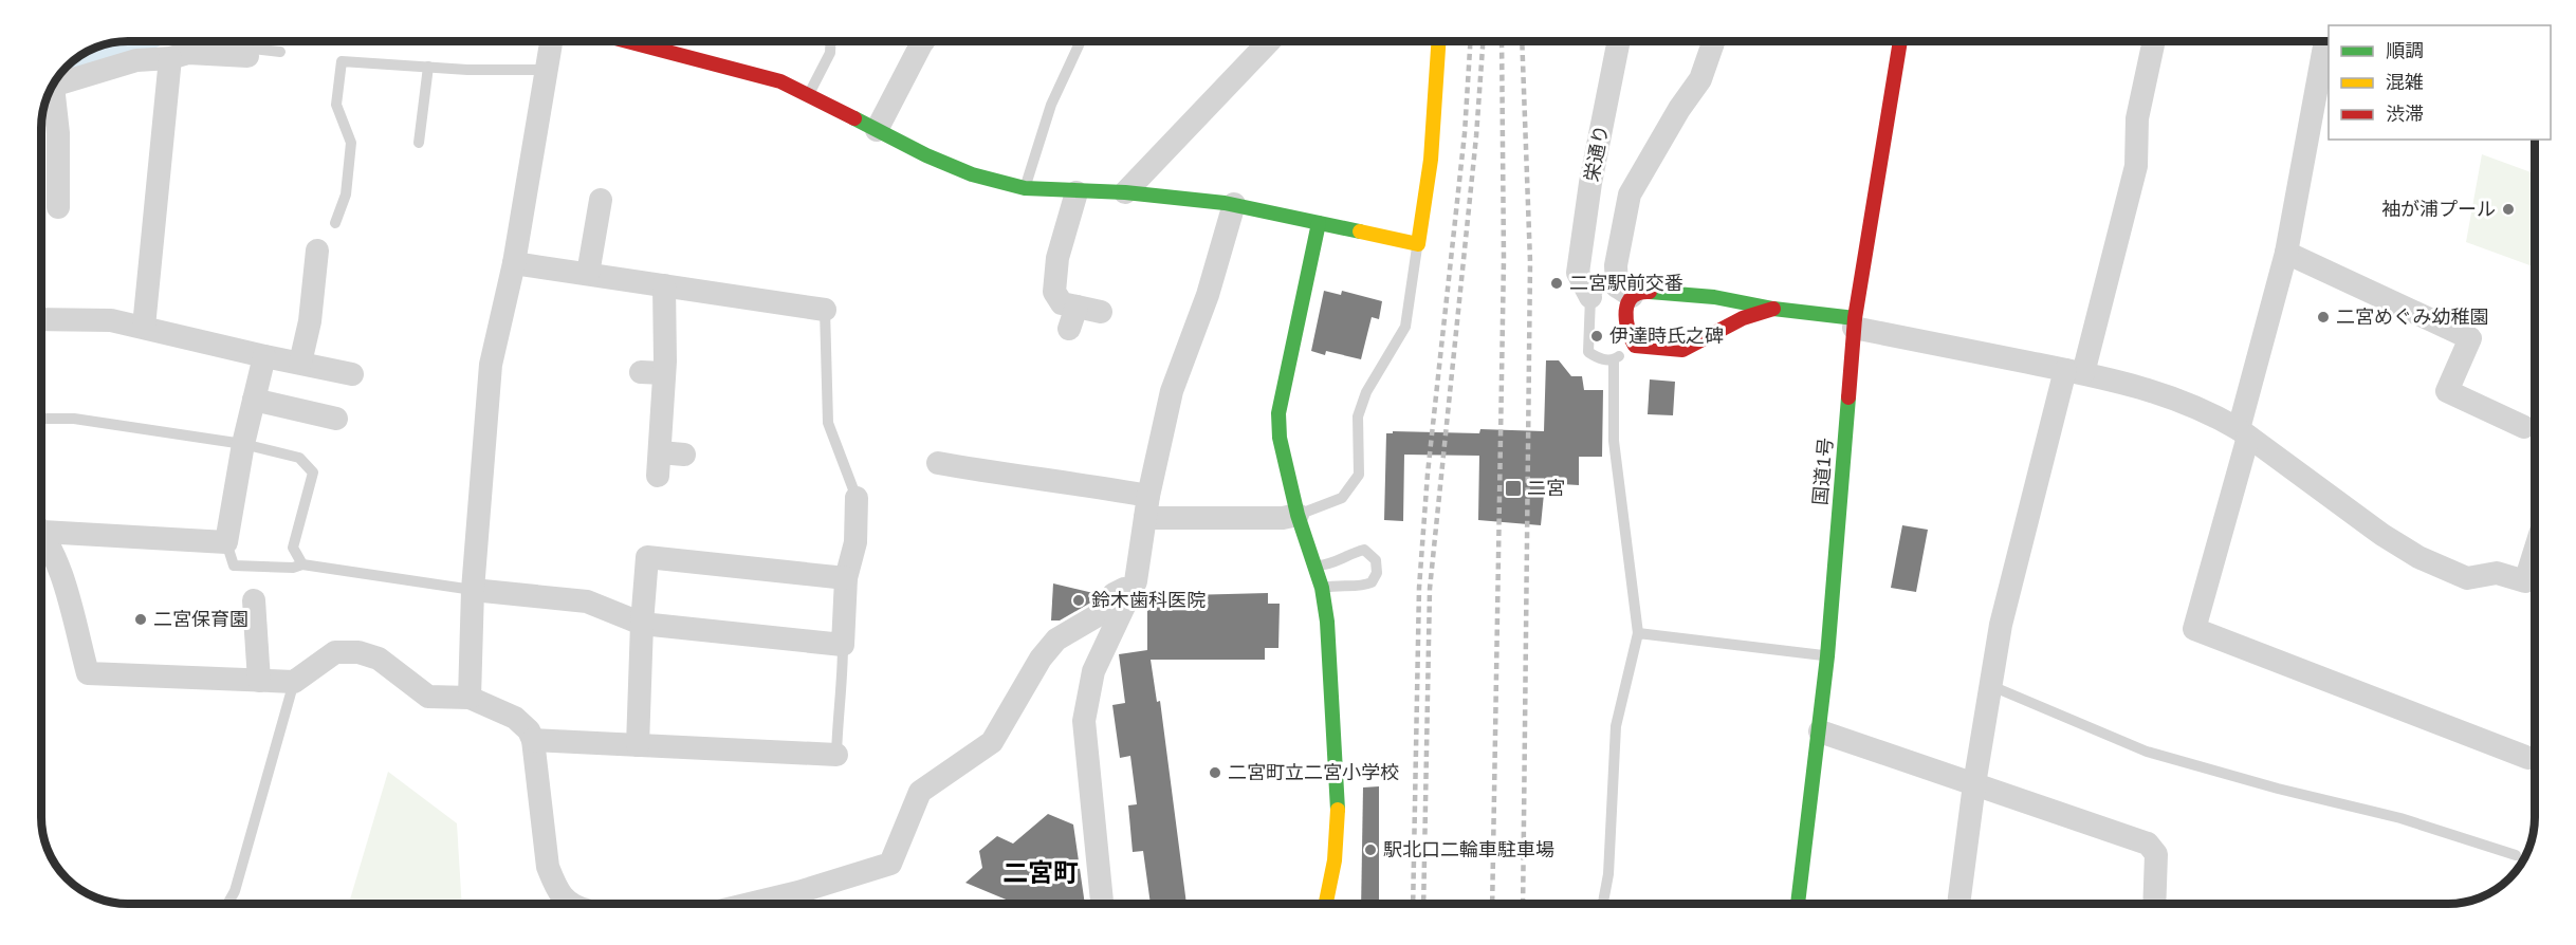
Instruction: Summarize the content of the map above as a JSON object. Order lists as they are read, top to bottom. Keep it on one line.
{"streets":{"main road":["国道1号"],"street":["栄通り"]},"districts":["二宮町"],"places":{"other":["袖が浦プール","二宮駅前交番","二宮めぐみ幼稚園","伊達時氏之碑","鈴木歯科医院","二宮保育園","二宮町立二宮小学校","駅北口二輪車駐車場"],"transit":["二宮"]},"legend":["順調","混雑","渋滞"]}
